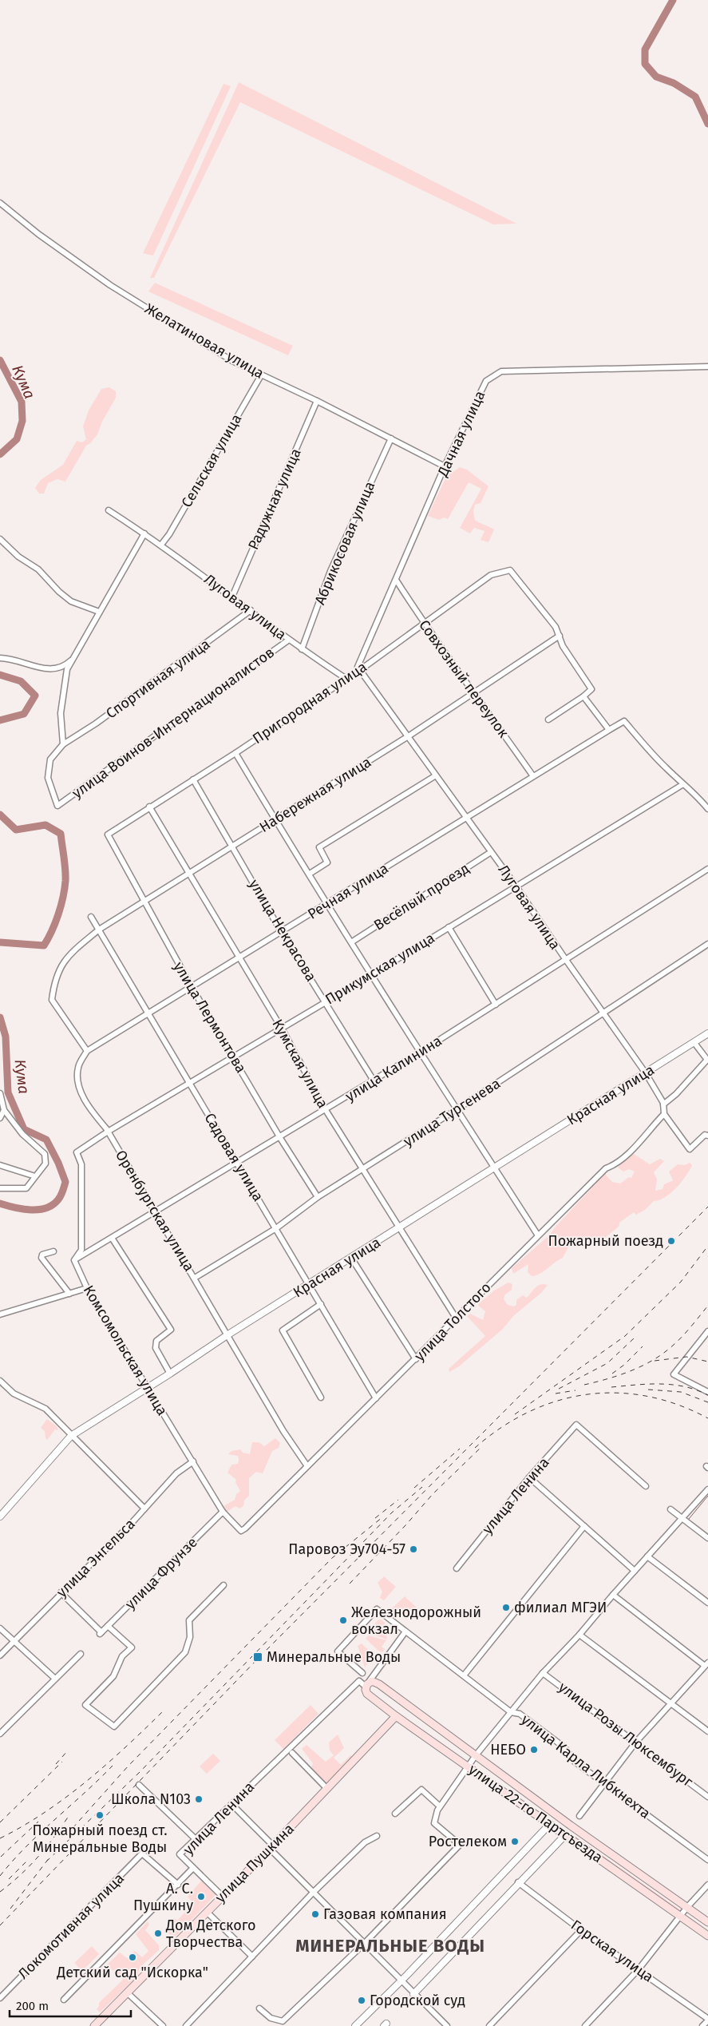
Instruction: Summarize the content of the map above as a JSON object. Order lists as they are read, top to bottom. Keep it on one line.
{"streets":{"main road":["улица 22-го Партсъезда","улица Пушкина"],"street":["Желатиновая улица","Дачная улица","Сельская улица","Радужная улица","Абрикосовая улица","Луговая улица","Спортивная улица","Совхозный переулок","Пригородная улица","улица Воинов-Интернационалистов","Набережная улица","Речная улица","Весёлый проезд","улица Некрасова","Прикумская улица","улица Лермонтова","Кумская улица","улица Калинина","Красная улица","улица Тургенева","Садовая улица","Оренбургская улица","улица Толстого","Комсомольская улица","улица Ленина","улица Энгельса","улица Фрунзе","улица Розы Люксембург","улица Карла Либкнехта","Локомотивная улица","Горская улица"]},"crossings":[["Желатиновая улица","Дачная улица"],["Желатиновая улица","Сельская улица"],["Желатиновая улица","Радужная улица"],["Желатиновая улица","Абрикосовая улица"],["Дачная улица","Луговая улица"],["Дачная улица","Совхозный переулок"],["Дачная улица","Пригородная улица"],["Сельская улица","Луговая улица"],["Радужная улица","Луговая улица"],["Абрикосовая улица","Луговая улица"],["Луговая улица","Спортивная улица"],["Луговая улица","Пригородная улица"],["Луговая улица","улица Воинов-Интернационалистов"],["Луговая улица","Набережная улица"],["Луговая улица","Речная улица"],["Луговая улица","Весёлый проезд"],["Луговая улица","Прикумская улица"],["Луговая улица","улица Калинина"],["Луговая улица","Красная улица"],["Луговая улица","улица Тургенева"],["Луговая улица","улица Толстого"],["Спортивная улица","улица Воинов-Интернационалистов"],["Совхозный переулок","Пригородная улица"],["Совхозный переулок","Набережная улица"],["Совхозный переулок","Речная улица"],["Пригородная улица","Набережная улица"],["Пригородная улица","улица Некрасова"],["Пригородная улица","улица Лермонтова"],["Пригородная улица","Кумская улица"],["Набережная улица","Речная улица"],["Набережная улица","улица Некрасова"],["Набережная улица","улица Лермонтова"],["Набережная улица","Кумская улица"],["Набережная улица","Садовая улица"],["Набережная улица","Оренбургская улица"],["Речная улица","улица Некрасова"],["Речная улица","Прикумская улица"],["Речная улица","улица Лермонтова"],["Речная улица","Кумская улица"],["Речная улица","Садовая улица"],["Речная улица","Оренбургская улица"],["улица Некрасова","Прикумская улица"],["улица Некрасова","улица Калинина"],["Прикумская улица","улица Лермонтова"],["Прикумская улица","Кумская улица"],["Прикумская улица","улица Калинина"],["Прикумская улица","Садовая улица"],["Прикумская улица","Оренбургская улица"],["Прикумская улица","Комсомольская улица"],["улица Лермонтова","улица Калинина"],["улица Лермонтова","улица Тургенева"],["Кумская улица","улица Калинина"],["Кумская улица","Красная улица"],["Кумская улица","улица Тургенева"],["Кумская улица","улица Толстого"],["улица Калинина","Садовая улица"],["улица Калинина","Оренбургская улица"],["улица Калинина","Комсомольская улица"],["Красная улица","Садовая улица"],["Красная улица","Оренбургская улица"],["Красная улица","Комсомольская улица"],["улица Тургенева","Садовая улица"],["улица Тургенева","Оренбургская улица"],["Садовая улица","улица Толстого"],["Оренбургская улица","улица Толстого"],["улица Толстого","Комсомольская улица"],["Комсомольская улица","улица Энгельса"],["Комсомольская улица","улица Фрунзе"],["улица Ленина","улица 22-го Партсъезда"],["улица Ленина","Локомотивная улица"],["улица Энгельса","улица Фрунзе"],["улица 22-го Партсъезда","улица Пушкина"]],"districts":["МИНЕРАЛЬНЫЕ ВОДЫ"],"water":["Кума"],"places":{"other":["Пожарный поезд","Паровоз Эу704-57","филиал МГЭИ","Железнодорожный вокзал","НЕБО","Школа N103","Пожарный поезд ст. Минеральные Воды","Ростелеком","А. С. Пушкину","Газовая компания","Дом Детского Творчества","Детский сад \"Искорка\"","Городской суд"],"transit":["Минеральные Воды"]},"scale_bar":"200 m"}
